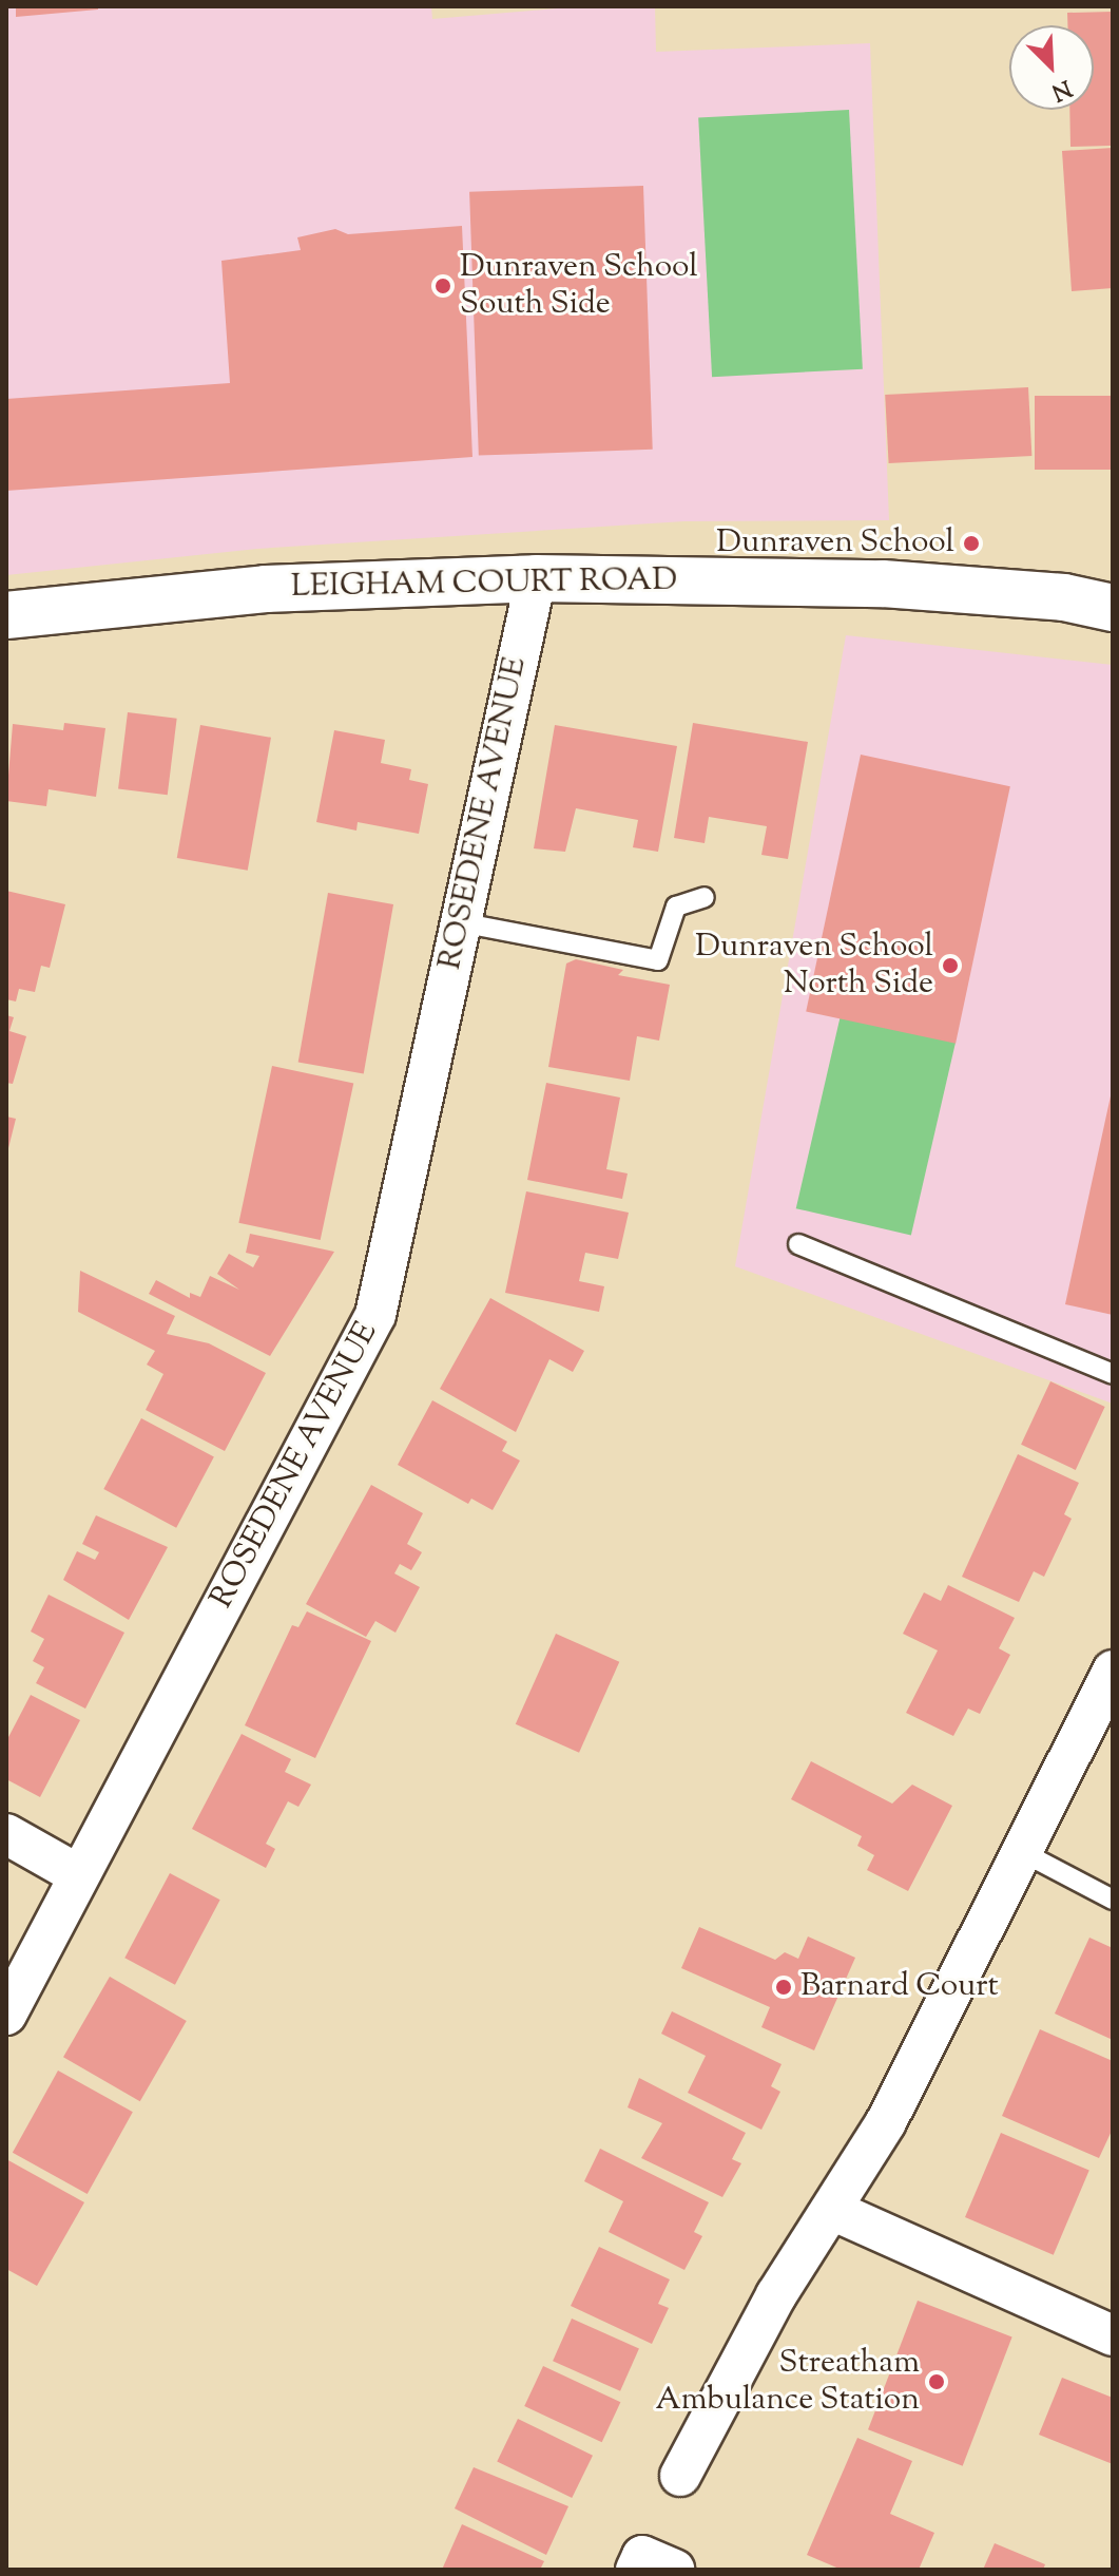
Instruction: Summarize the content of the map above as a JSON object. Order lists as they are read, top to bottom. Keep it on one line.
{"streets":{"street":["LEIGHAM COURT ROAD","ROSEDENE AVENUE"]},"crossings":[["LEIGHAM COURT ROAD","ROSEDENE AVENUE"]],"places":["Dunraven School South Side","Dunraven School","Dunraven School North Side","Barnard Court","Streatham Ambulance Station"],"north":"bottom right"}
